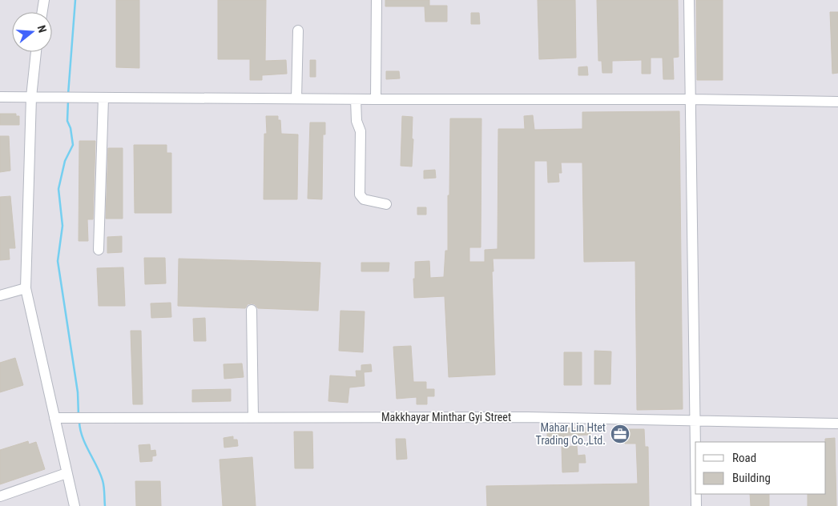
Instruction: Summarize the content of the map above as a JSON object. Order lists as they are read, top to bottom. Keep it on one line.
{"streets":{"street":["Makkhayar Minthar Gyi Street"]},"places":{"office":["Mahar Lin Htet Trading Co.,Ltd."]},"legend":["Road","Building"],"north":"right"}
